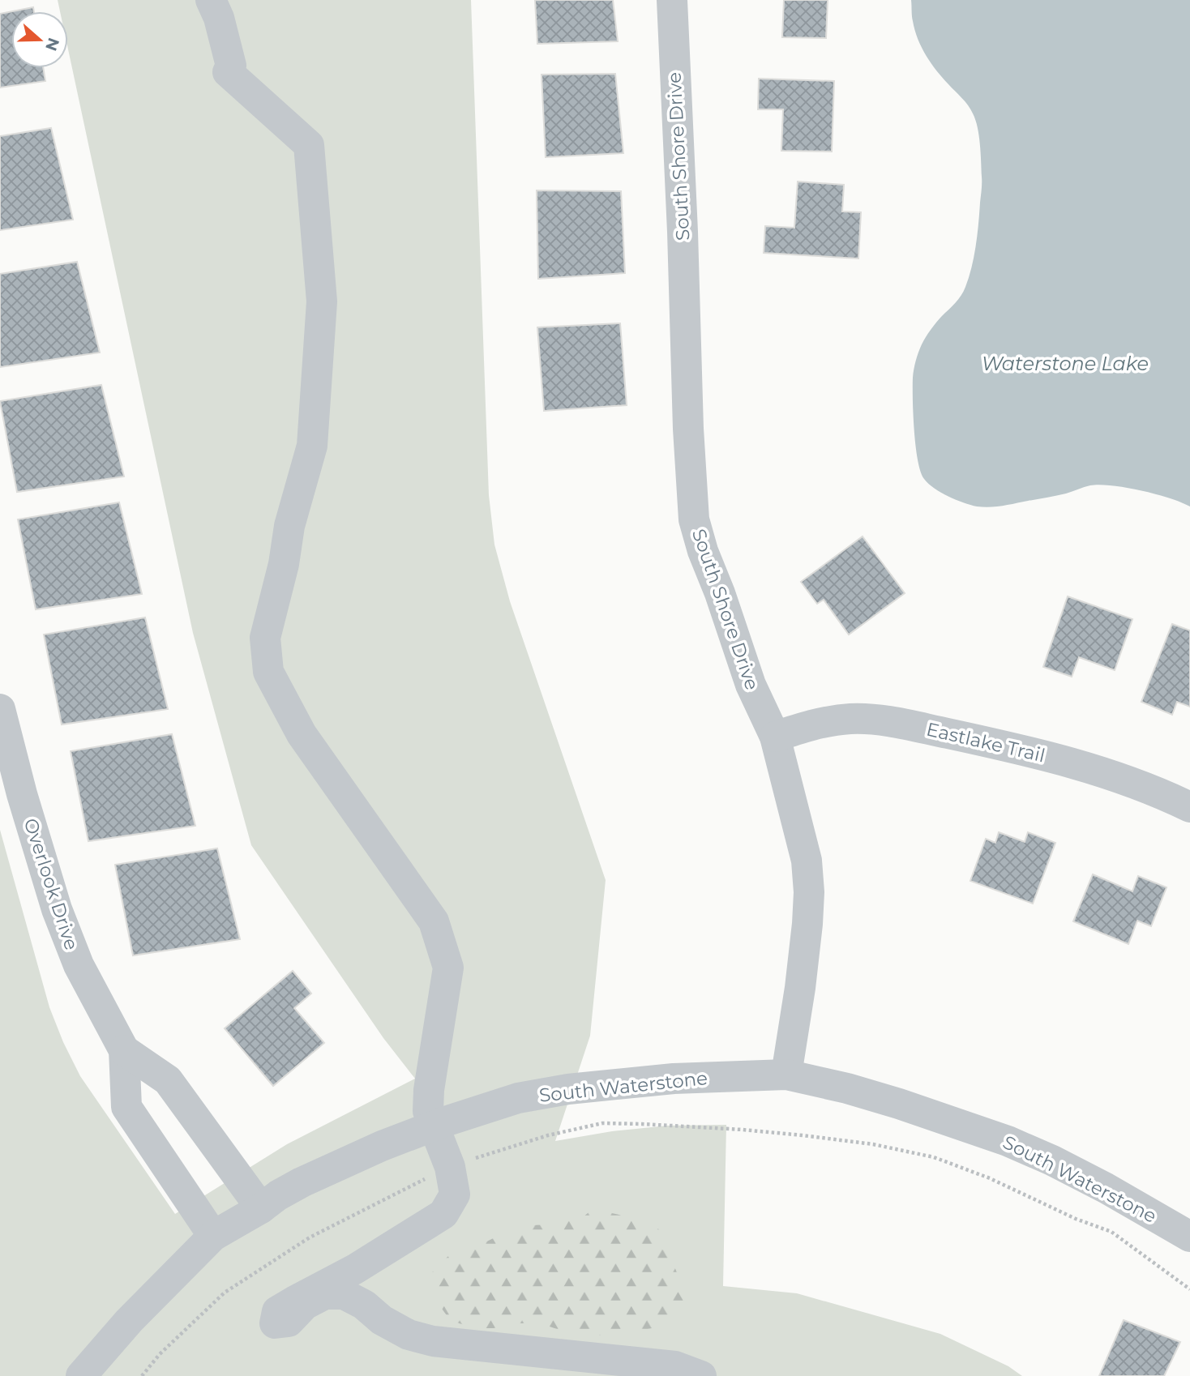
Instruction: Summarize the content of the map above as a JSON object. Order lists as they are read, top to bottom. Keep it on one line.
{"streets":{"street":["South Shore Drive","Eastlake Trail","Overlook Drive","South Waterstone"]},"crossings":[["South Shore Drive","Eastlake Trail"],["South Shore Drive","South Waterstone"],["Overlook Drive","South Waterstone"]],"water":["Waterstone Lake"],"north":"right"}
